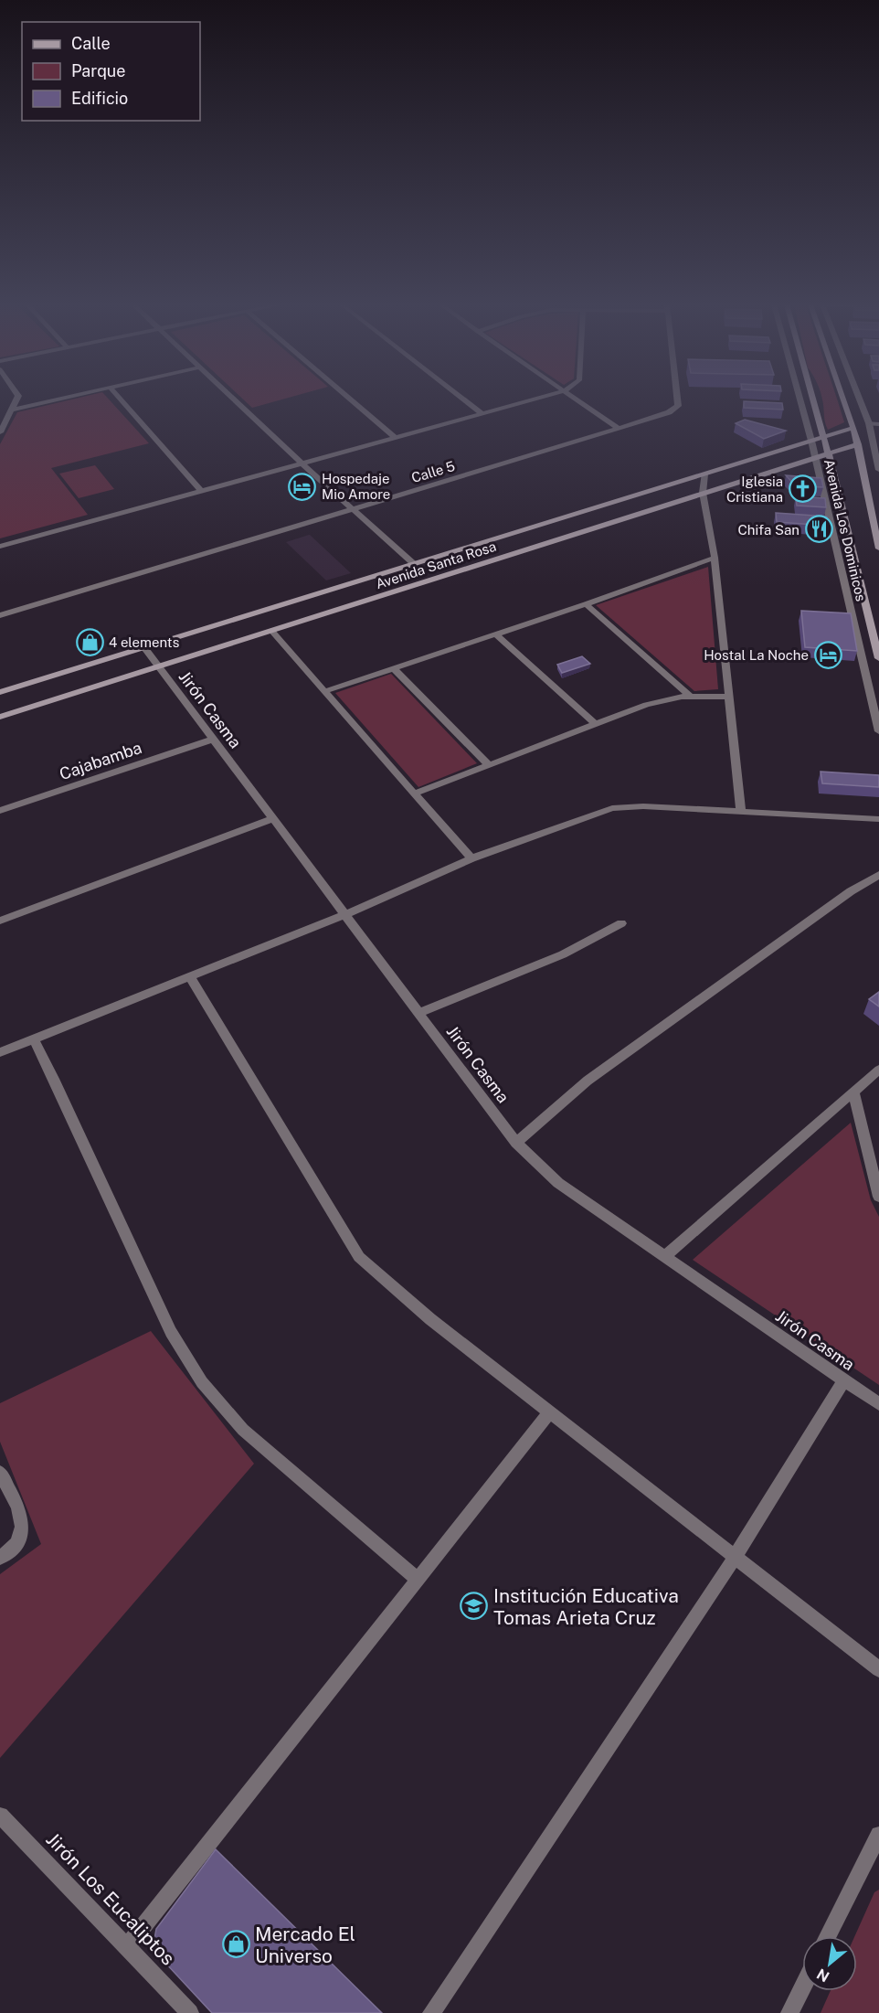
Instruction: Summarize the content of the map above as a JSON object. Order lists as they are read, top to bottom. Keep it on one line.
{"streets":{"main road":["Avenida Los Dominicos","Avenida Santa Rosa"],"street":["Calle 5","Jirón Casma","Cajabamba","Jirón Los Eucaliptos"]},"crossings":[["Avenida Los Dominicos","Avenida Santa Rosa"],["Avenida Santa Rosa","Jirón Casma"],["Jirón Casma","Cajabamba"]],"places":{"hotel":["Hospedaje Mio Amore","Hostal La Noche"],"church":["Iglesia Cristiana"],"restaurant":["Chifa San"],"shop":["4 elements","Mercado El Universo"],"school or university":["Institución Educativa Tomas Arieta Cruz"]},"legend":["Calle","Parque","Edificio"],"north":"bottom left"}
